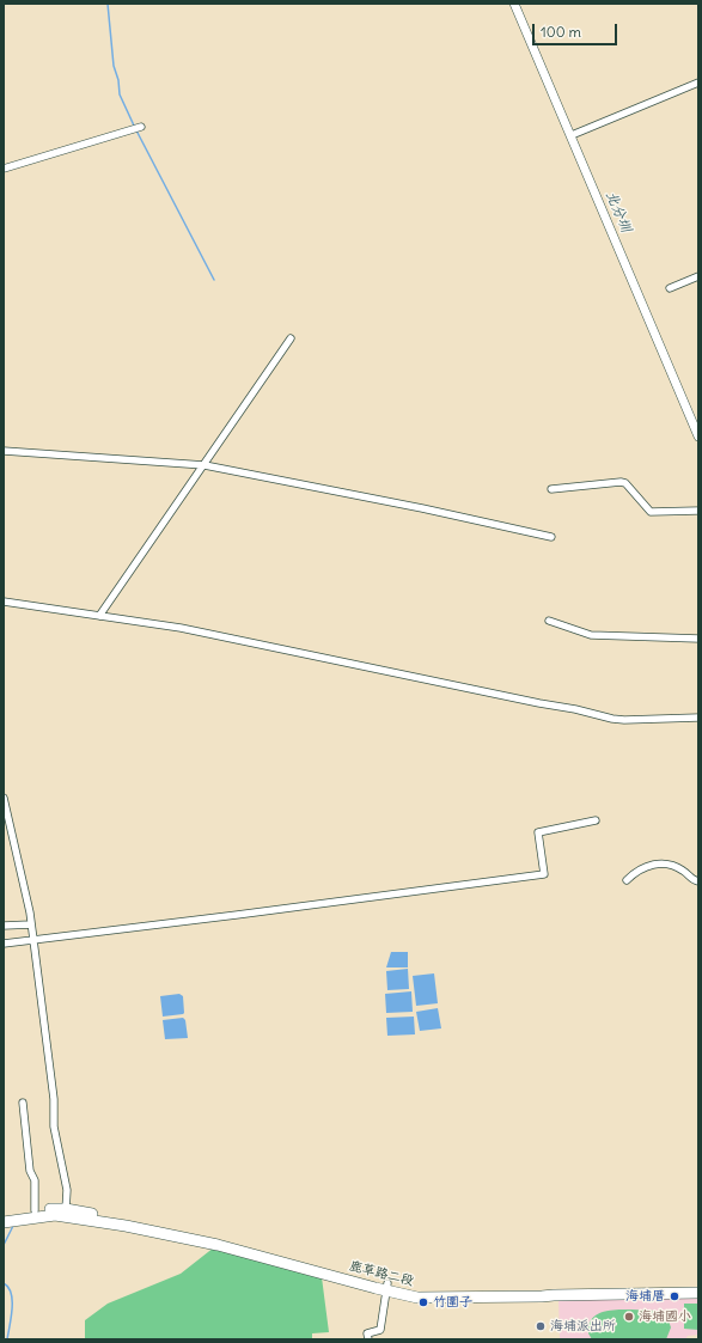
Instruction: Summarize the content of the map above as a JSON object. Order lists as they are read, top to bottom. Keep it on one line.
{"streets":{"main road":["鹿草路二段"]},"water":["北分圳"],"places":["海埔厝","竹圍子","海埔國小","海埔派出所"],"scale_bar":"100 m"}
